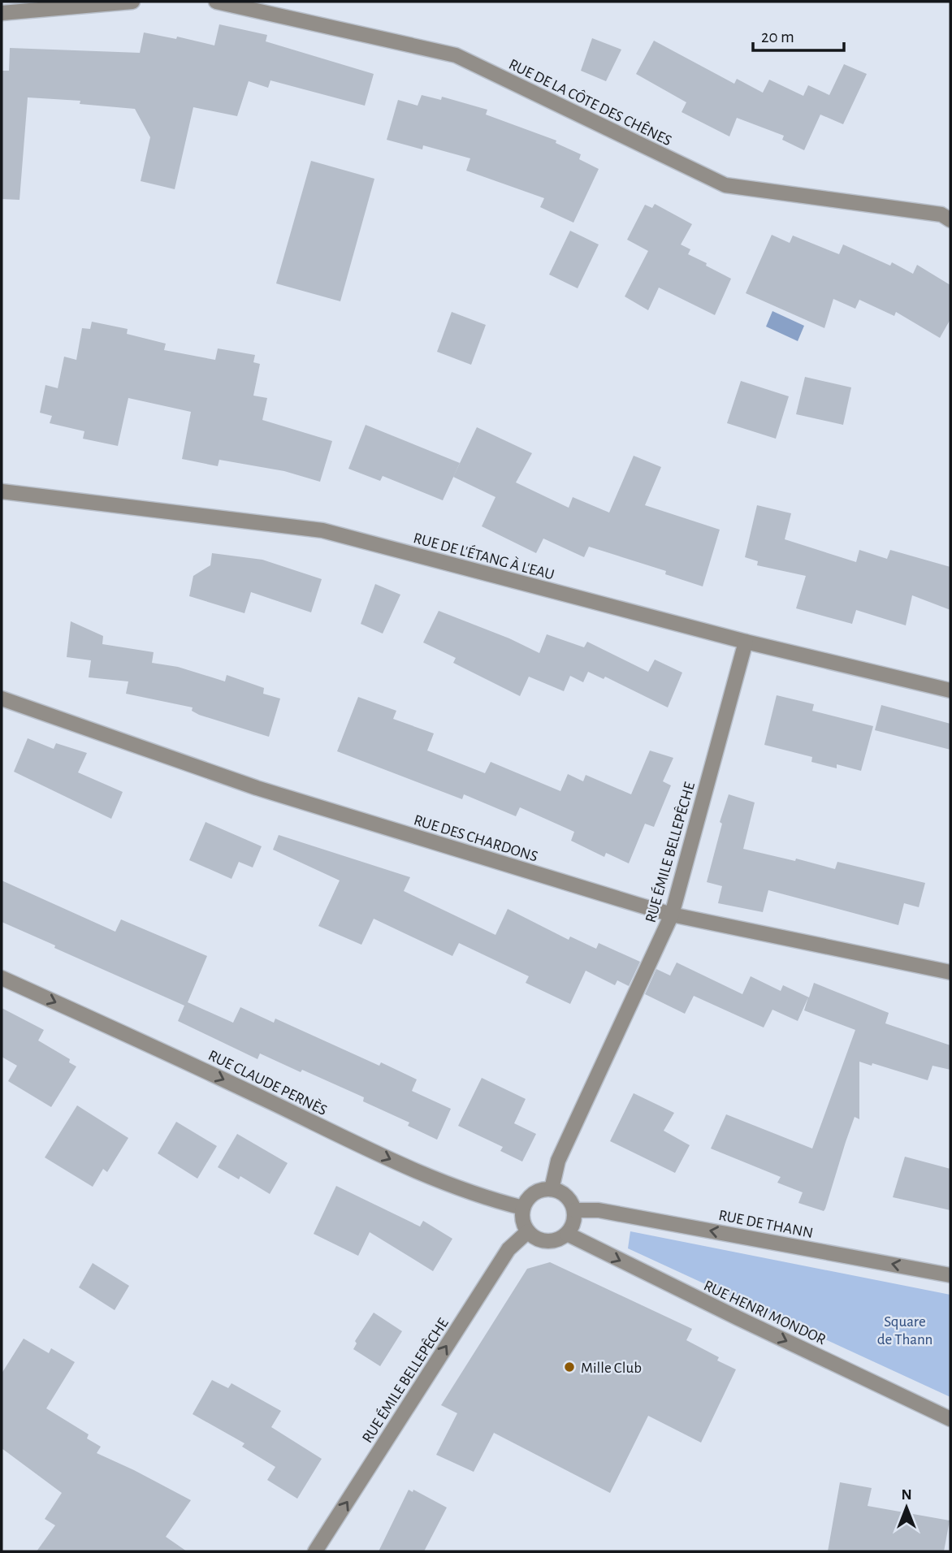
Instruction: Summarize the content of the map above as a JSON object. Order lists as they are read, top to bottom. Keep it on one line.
{"streets":{"street":["RUE DE LA CÔTE DES CHÊNES","RUE DE L'ÉTANG À L'EAU","RUE DES CHARDONS","RUE ÉMILE BELLEPÊCHE","RUE CLAUDE PERNÈS","RUE DE THANN","RUE HENRI MONDOR"]},"crossings":[["RUE DE L'ÉTANG À L'EAU","RUE ÉMILE BELLEPÊCHE"],["RUE DES CHARDONS","RUE ÉMILE BELLEPÊCHE"],["RUE ÉMILE BELLEPÊCHE","RUE CLAUDE PERNÈS"],["RUE ÉMILE BELLEPÊCHE","RUE DE THANN"],["RUE ÉMILE BELLEPÊCHE","RUE HENRI MONDOR"],["RUE CLAUDE PERNÈS","RUE DE THANN"],["RUE CLAUDE PERNÈS","RUE HENRI MONDOR"],["RUE DE THANN","RUE HENRI MONDOR"]],"one_way":["RUE ÉMILE BELLEPÊCHE","RUE CLAUDE PERNÈS","RUE DE THANN","RUE HENRI MONDOR"],"parks":["Square de Thann"],"places":["Mille Club"],"scale_bar":"20 m","north":"top"}
